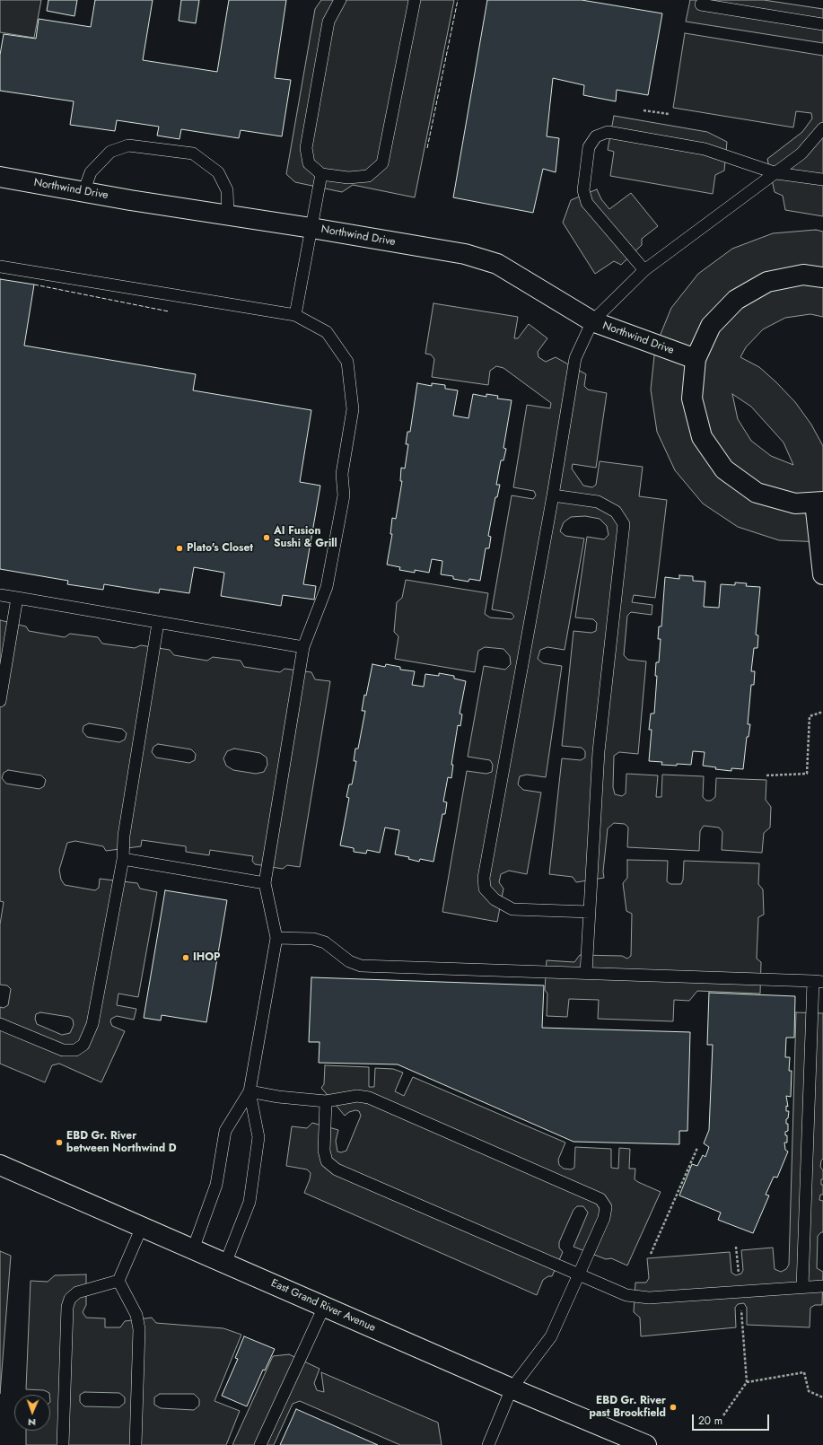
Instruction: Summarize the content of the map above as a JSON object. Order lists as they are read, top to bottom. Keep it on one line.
{"streets":{"street":["Northwind Drive","East Grand River Avenue"]},"places":["AI Fusion Sushi & Grill","Plato's Closet","IHOP","EBD Gr. River between Northwind D","EBD Gr. River past Brookfield"],"scale_bar":"20 m","north":"bottom"}
